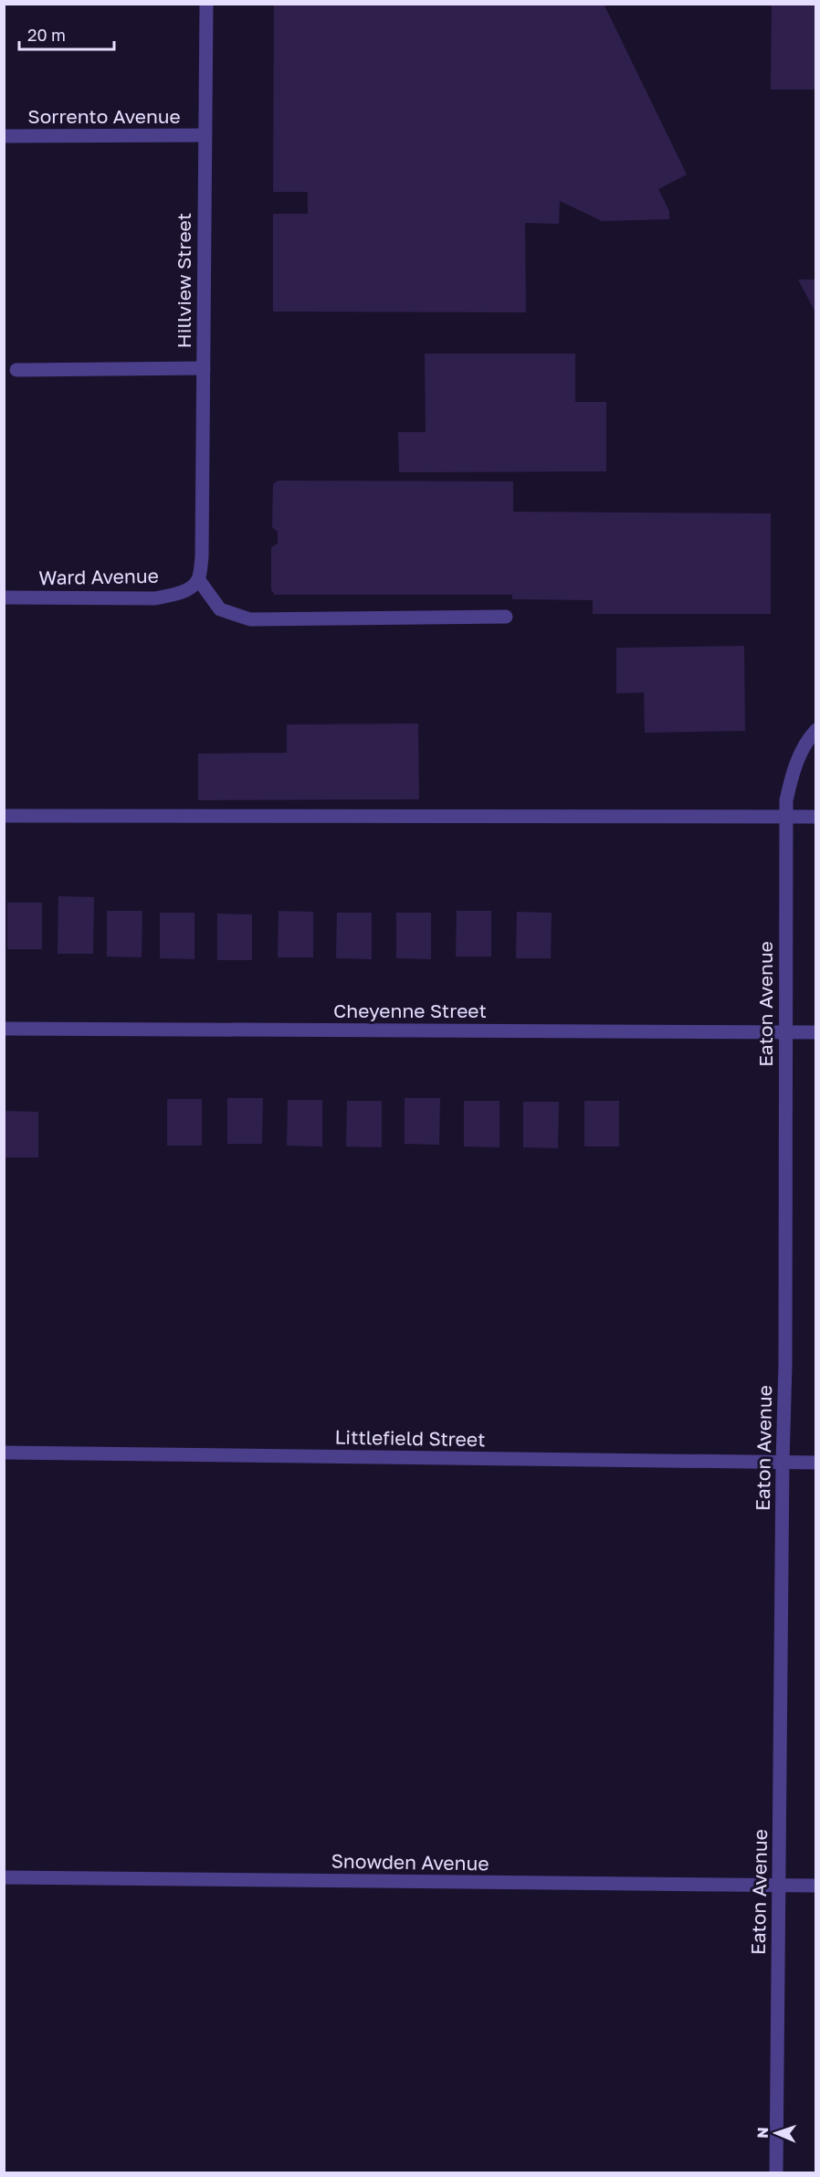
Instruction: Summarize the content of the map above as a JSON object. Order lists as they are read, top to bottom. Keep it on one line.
{"streets":{"street":["Sorrento Avenue","Hillview Street","Ward Avenue","Eaton Avenue","Cheyenne Street","Littlefield Street","Snowden Avenue"]},"crossings":[["Sorrento Avenue","Hillview Street"],["Hillview Street","Ward Avenue"],["Eaton Avenue","Cheyenne Street"],["Eaton Avenue","Littlefield Street"],["Eaton Avenue","Snowden Avenue"]],"scale_bar":"20 m","north":"left"}
